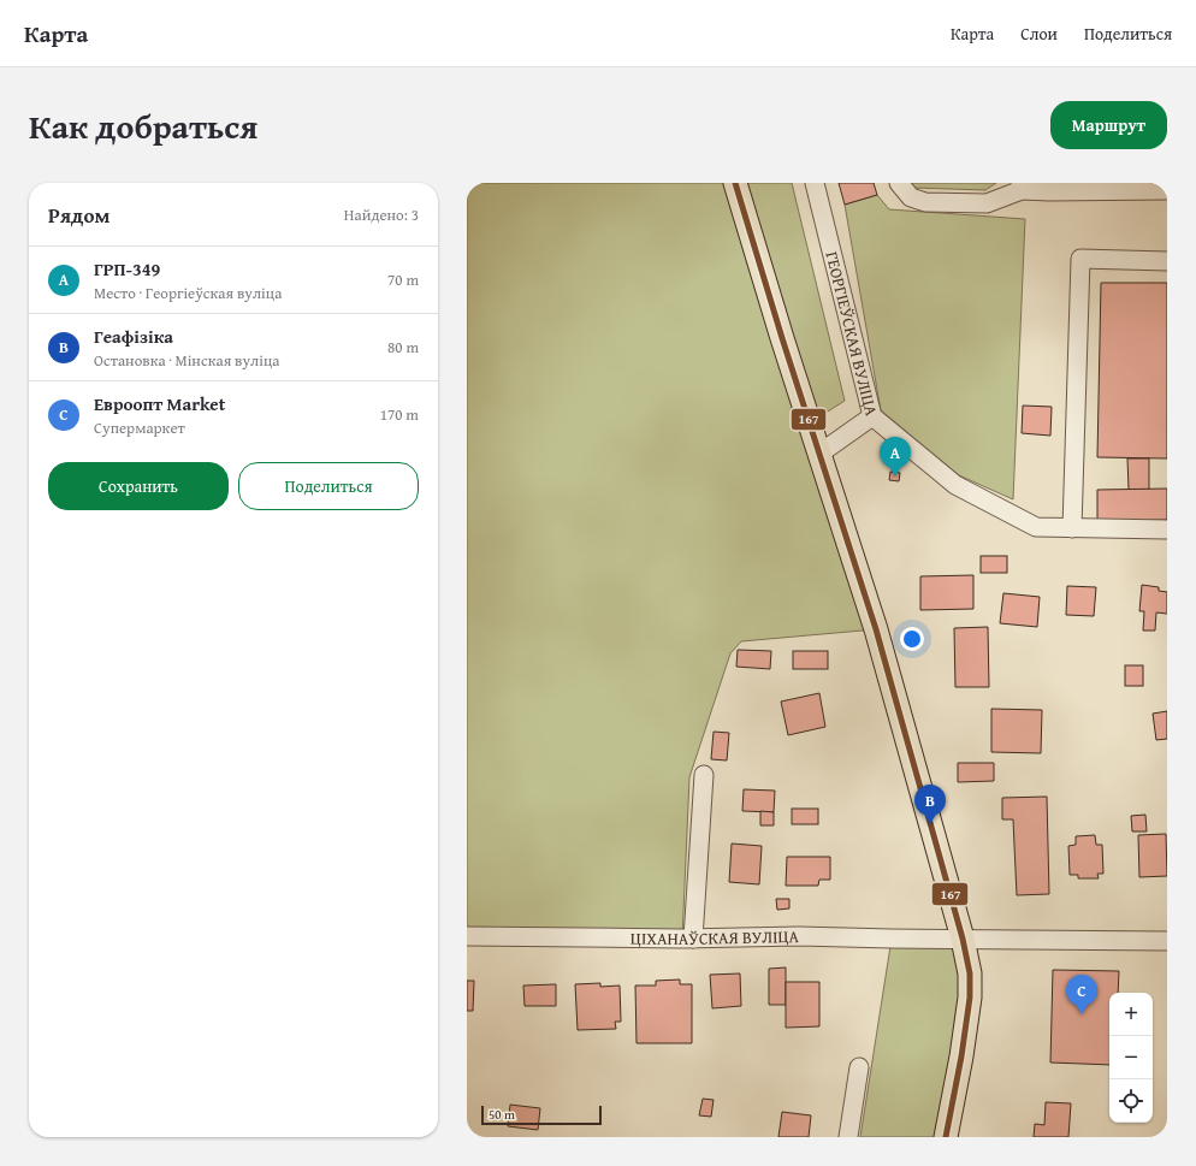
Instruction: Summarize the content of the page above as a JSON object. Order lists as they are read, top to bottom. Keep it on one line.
{"streets":{"street":["ГЕОРГІЕЎСКАЯ ВУЛІЦА","ЦІХАНАЎСКАЯ ВУЛІЦА"]},"lines":["transit line 167"],"scale_bar":"50 m","page":{"header":"Карта","nav":["Карта","Слои","Поделиться"],"title":"Как добраться","buttons":["Маршрут",["Сохранить","Поделиться"]],"heading":["Рядом","Найдено: 3"],"list":[{"mark":"A","name":"ГРП-349","note":"Место · Георгіеўская вуліца","value":"70 m"},{"mark":"B","name":"Геафізіка","note":"Остановка · Мінская вуліца","value":"80 m"},{"mark":"C","name":"Евроопт Market","note":"Супермаркет","value":"170 m"}],"pins":["A","B","C"],"map_buttons":["+","−"],"scale":"50 m"}}
